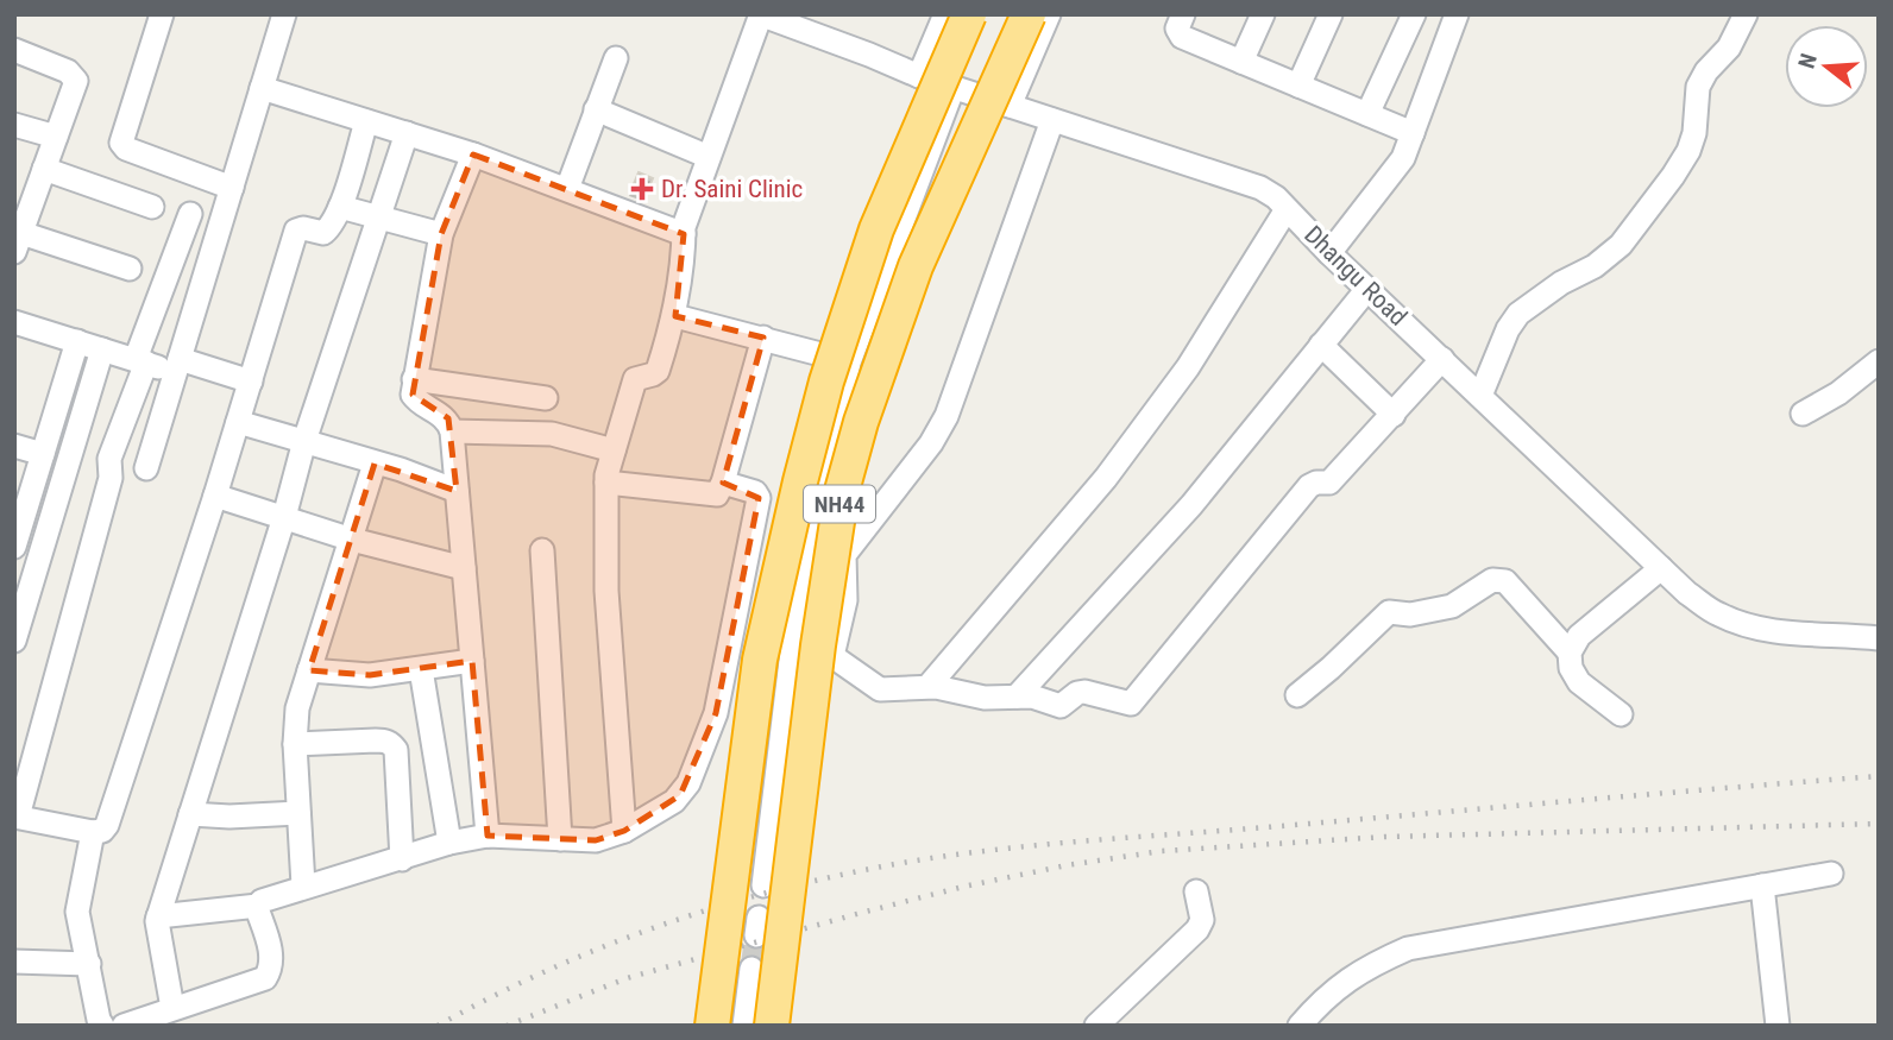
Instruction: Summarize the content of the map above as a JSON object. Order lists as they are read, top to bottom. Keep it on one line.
{"streets":{"highway":["NH44"],"street":["Dhangu Road"]},"places":{"health":["Dr. Saini Clinic"]},"north":"left"}
